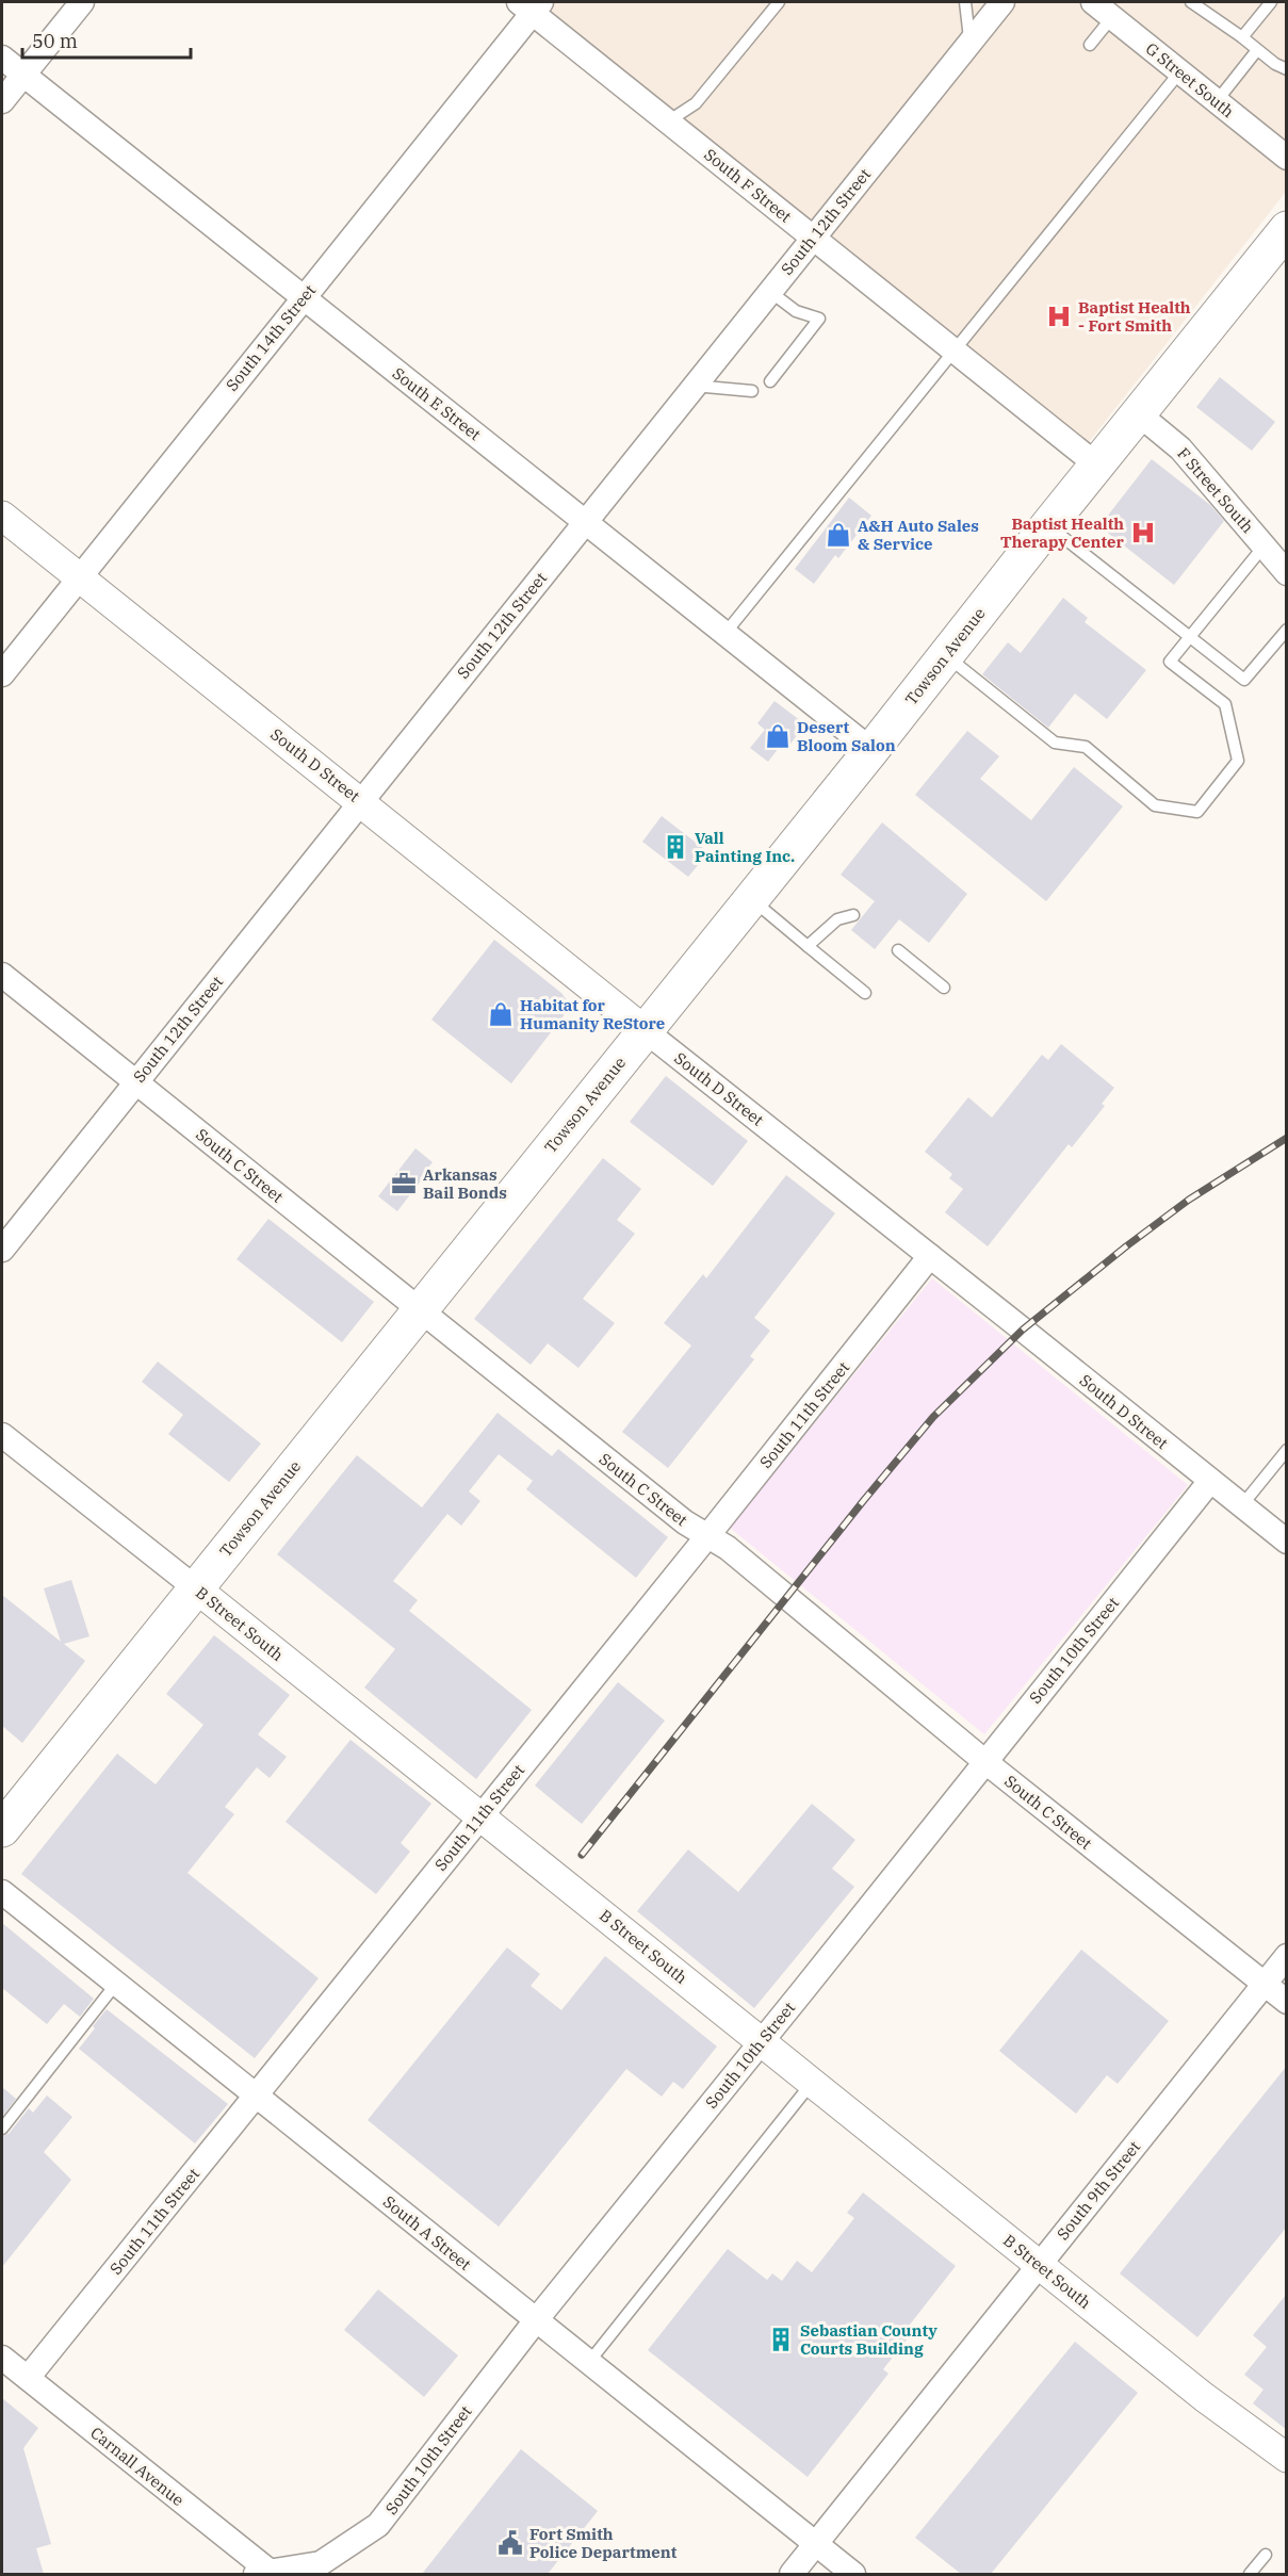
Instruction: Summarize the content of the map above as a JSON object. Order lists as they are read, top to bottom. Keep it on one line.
{"streets":{"main road":["Towson Avenue"],"street":["G Street South","South F Street","South 12th Street","South 14th Street","South E Street","F Street South","South D Street","South C Street","South 11th Street","B Street South","South 10th Street","South 9th Street","South A Street","Carnall Avenue"]},"crossings":[["South F Street","South 12th Street"],["South F Street","South 14th Street"],["South F Street","Towson Avenue"],["South 12th Street","South E Street"],["South 12th Street","South D Street"],["South 12th Street","South C Street"],["South 14th Street","South E Street"],["South 14th Street","South D Street"],["South E Street","Towson Avenue"],["F Street South","Towson Avenue"],["Towson Avenue","South D Street"],["Towson Avenue","South C Street"],["Towson Avenue","B Street South"],["South D Street","South 11th Street"],["South D Street","South 10th Street"],["South C Street","South 11th Street"],["South C Street","South 10th Street"],["South C Street","South 9th Street"],["South 11th Street","B Street South"],["South 11th Street","South A Street"],["South 11th Street","Carnall Avenue"],["B Street South","South 10th Street"],["B Street South","South 9th Street"],["South 10th Street","South A Street"],["South 10th Street","Carnall Avenue"],["South 9th Street","South A Street"]],"places":{"hospital":["Baptist Health - Fort Smith","Baptist Health Therapy Center"],"shop":["A&H Auto Sales & Service","Desert Bloom Salon","Habitat for Humanity ReStore"],"building":["Vall Painting Inc.","Sebastian County Courts Building"],"office":["Arkansas Bail Bonds"],"public building":["Fort Smith Police Department"]},"scale_bar":"50 m"}
